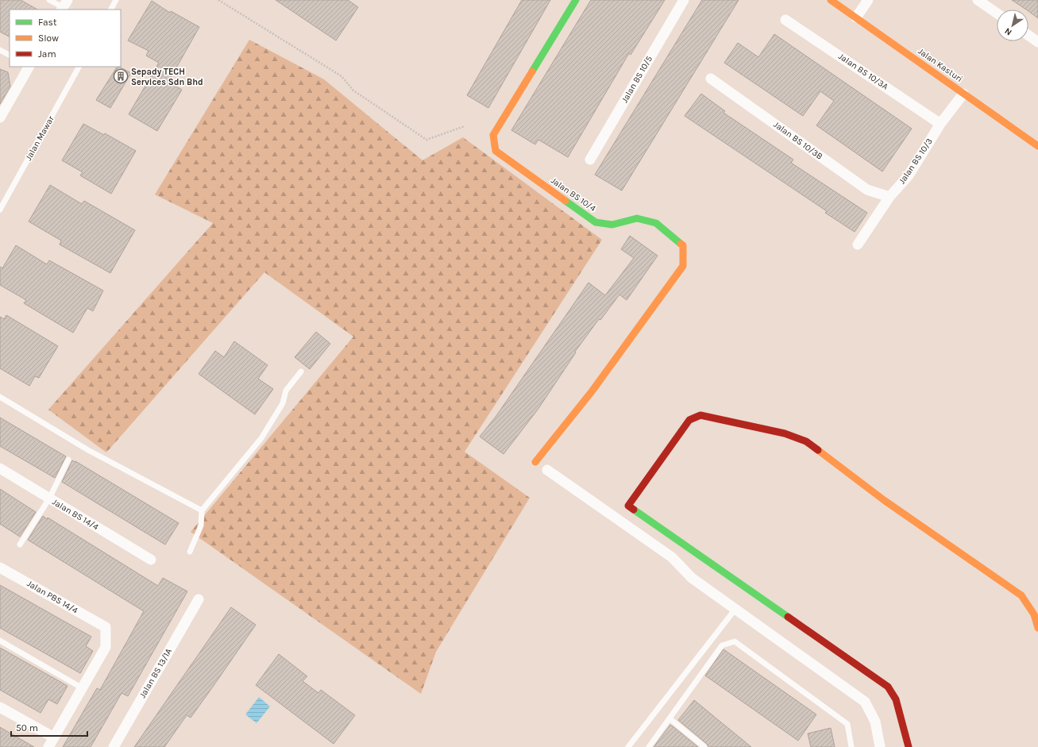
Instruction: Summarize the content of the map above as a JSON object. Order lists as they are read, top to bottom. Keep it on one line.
{"streets":{"street":["Jalan Kasturi","Jalan BS 10/3A","Jalan BS 10/5","Jalan BS 10/3B","Jalan BS 10/3","Jalan BS 10/4","Jalan BS 14/4","Jalan PBS 14/4","Jalan BS 13/1A"],"lane":["Jalan Mawar"]},"crossings":[["Jalan Kasturi","Jalan BS 10/3"],["Jalan BS 10/3A","Jalan BS 10/3"],["Jalan BS 10/3B","Jalan BS 10/3"]],"places":{"building":["Sepady TECH Services Sdn Bhd"]},"legend":["Fast","Slow","Jam"],"scale_bar":"50 m","north":"bottom left"}
